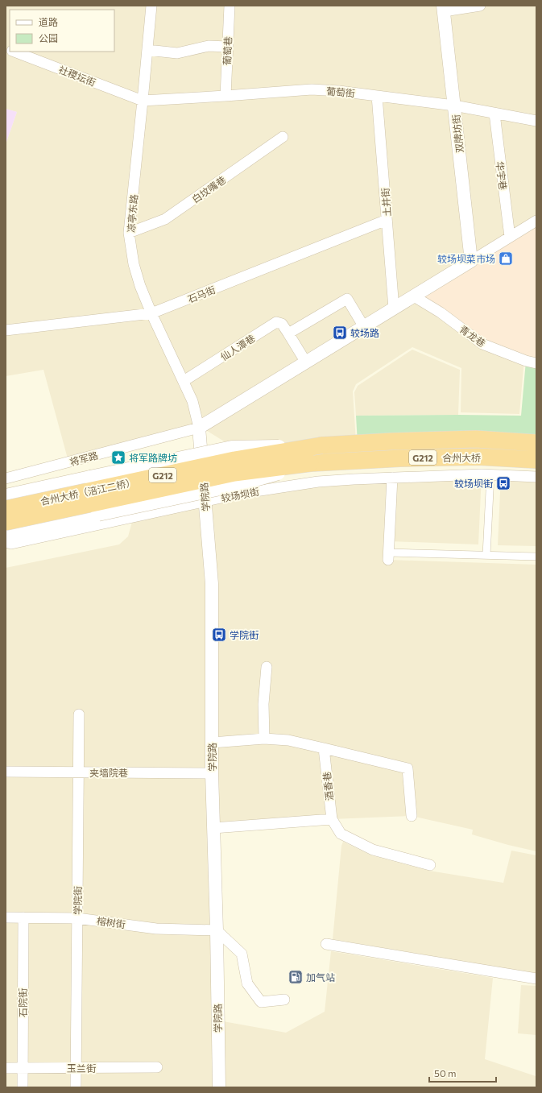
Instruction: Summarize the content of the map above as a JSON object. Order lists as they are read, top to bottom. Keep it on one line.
{"streets":{"highway":["G212","合州大桥","合州大桥（涪江二桥）"],"street":["葡萄巷","社稷坛街","葡萄街","双牌坊街","华宇巷","白坟嘴巷","土井街","凉亭东路","石马街","青龙巷","仙人潭巷","将军路","较场坝街","学院路","夹墙院巷","酒香巷","学院街","榕树街","石院街","玉兰街"]},"crossings":[["葡萄巷","葡萄街"],["社稷坛街","葡萄街"],["社稷坛街","凉亭东路"],["葡萄街","双牌坊街"],["葡萄街","华宇巷"],["葡萄街","土井街"],["葡萄街","凉亭东路"],["白坟嘴巷","凉亭东路"],["土井街","石马街"],["凉亭东路","石马街"],["凉亭东路","仙人潭巷"],["凉亭东路","将军路"],["凉亭东路","学院路"],["合州大桥","合州大桥（涪江二桥）"],["将军路","学院路"],["较场坝街","学院路"],["学院路","夹墙院巷"],["学院路","榕树街"],["夹墙院巷","学院街"],["学院街","榕树街"],["学院街","玉兰街"],["榕树街","石院街"],["石院街","玉兰街"]],"places":{"shop":["较场坝菜市场"],"bus stop":["较场路","较场坝街","学院街"],"place":["将军路牌坊"],"fuel station":["加气站"]},"legend":["道路","公园"],"scale_bar":"50 m"}
